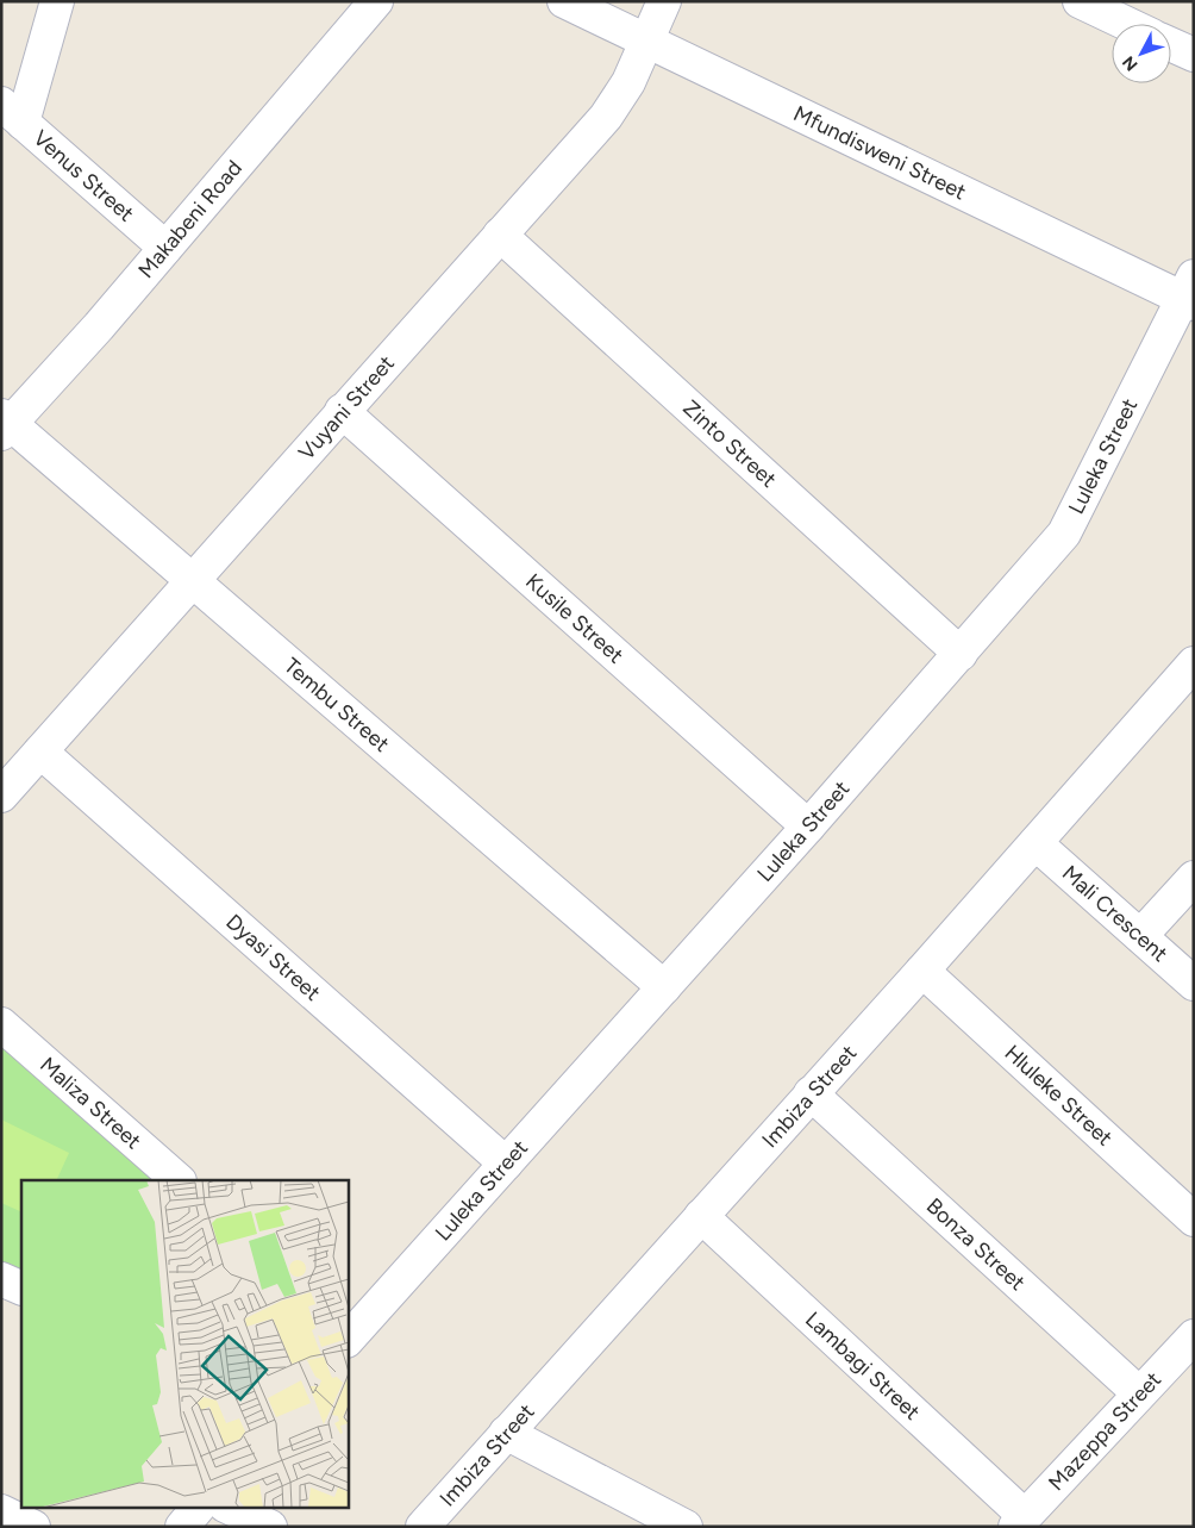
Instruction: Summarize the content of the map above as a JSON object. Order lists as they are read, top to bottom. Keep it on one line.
{"streets":{"street":["Mfundisweni Street","Venus Street","Makabeni Road","Vuyani Street","Zinto Street","Luleka Street","Kusile Street","Tembu Street","Mali Crescent","Dyasi Street","Imbiza Street","Hluleke Street","Maliza Street","Bonza Street","Lambagi Street","Mazeppa Street"]},"crossings":[["Mfundisweni Street","Vuyani Street"],["Mfundisweni Street","Luleka Street"],["Venus Street","Makabeni Road"],["Makabeni Road","Tembu Street"],["Vuyani Street","Zinto Street"],["Vuyani Street","Kusile Street"],["Vuyani Street","Tembu Street"],["Vuyani Street","Dyasi Street"],["Zinto Street","Luleka Street"],["Luleka Street","Kusile Street"],["Luleka Street","Tembu Street"],["Luleka Street","Dyasi Street"],["Mali Crescent","Imbiza Street"],["Imbiza Street","Hluleke Street"],["Imbiza Street","Bonza Street"],["Imbiza Street","Lambagi Street"],["Bonza Street","Mazeppa Street"],["Lambagi Street","Mazeppa Street"]],"north":"bottom left"}
